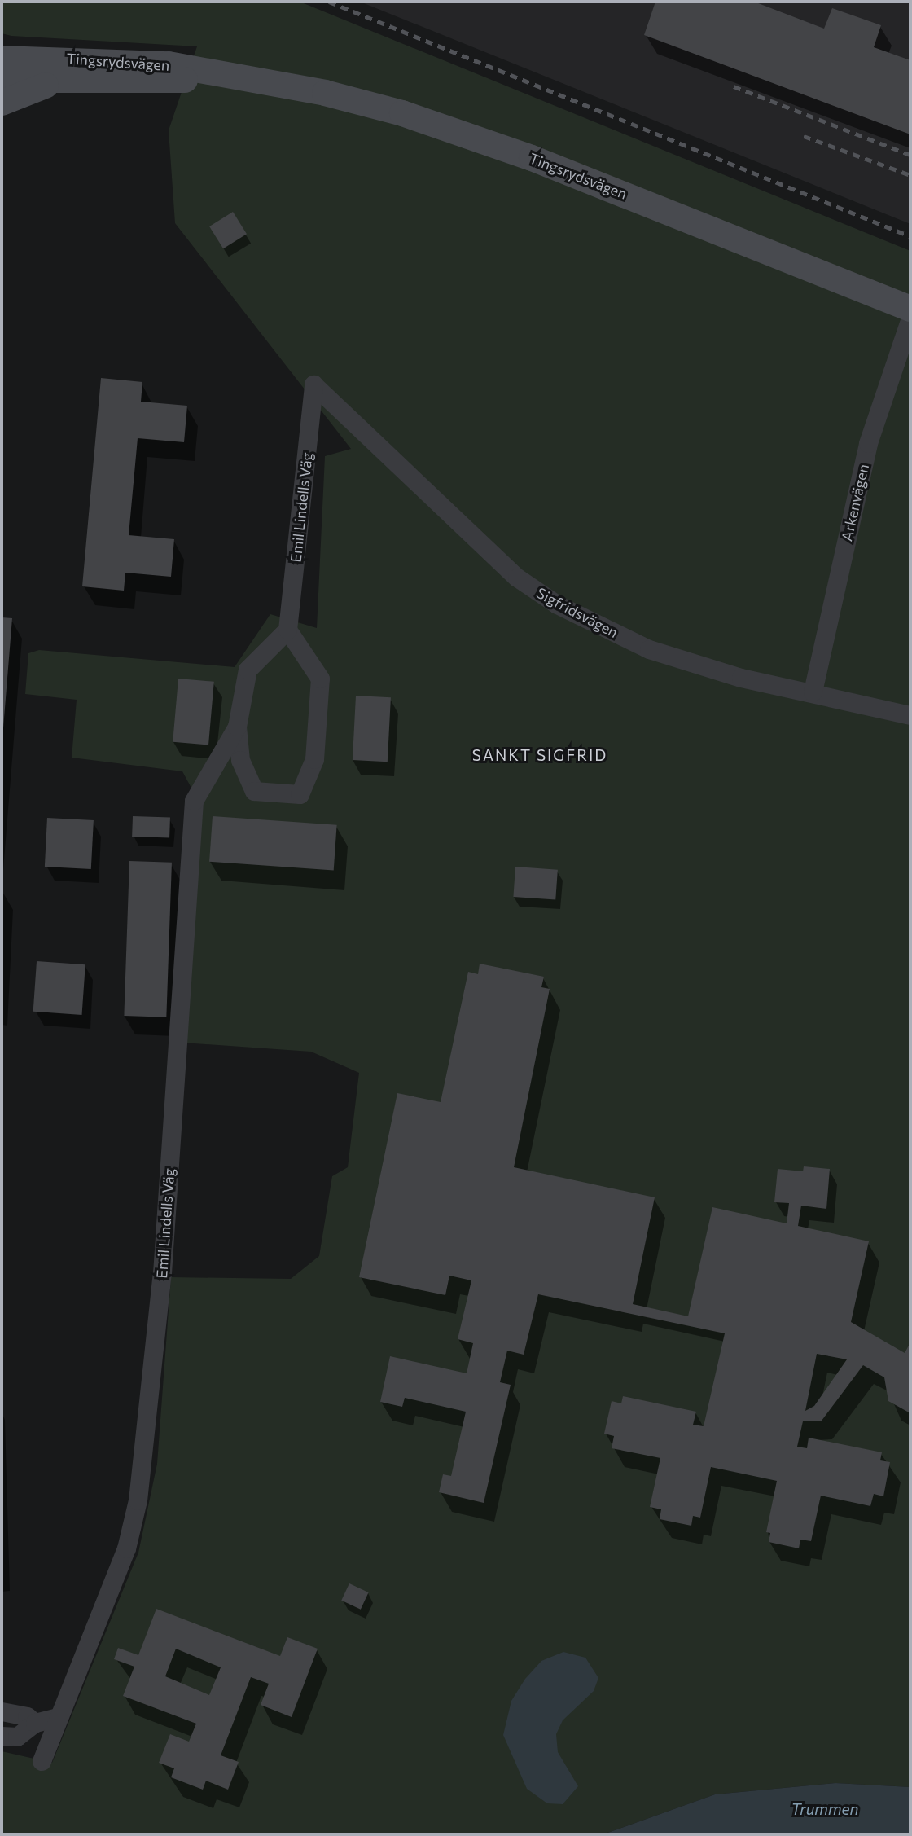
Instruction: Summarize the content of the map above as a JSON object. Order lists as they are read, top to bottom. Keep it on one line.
{"streets":{"street":["Tingsrydsvägen","Arkenvägen","Emil Lindells Väg","Sigfridsvägen"]},"crossings":[["Arkenvägen","Sigfridsvägen"],["Emil Lindells Väg","Sigfridsvägen"]],"districts":["SANKT SIGFRID"],"water":["Trummen"]}
